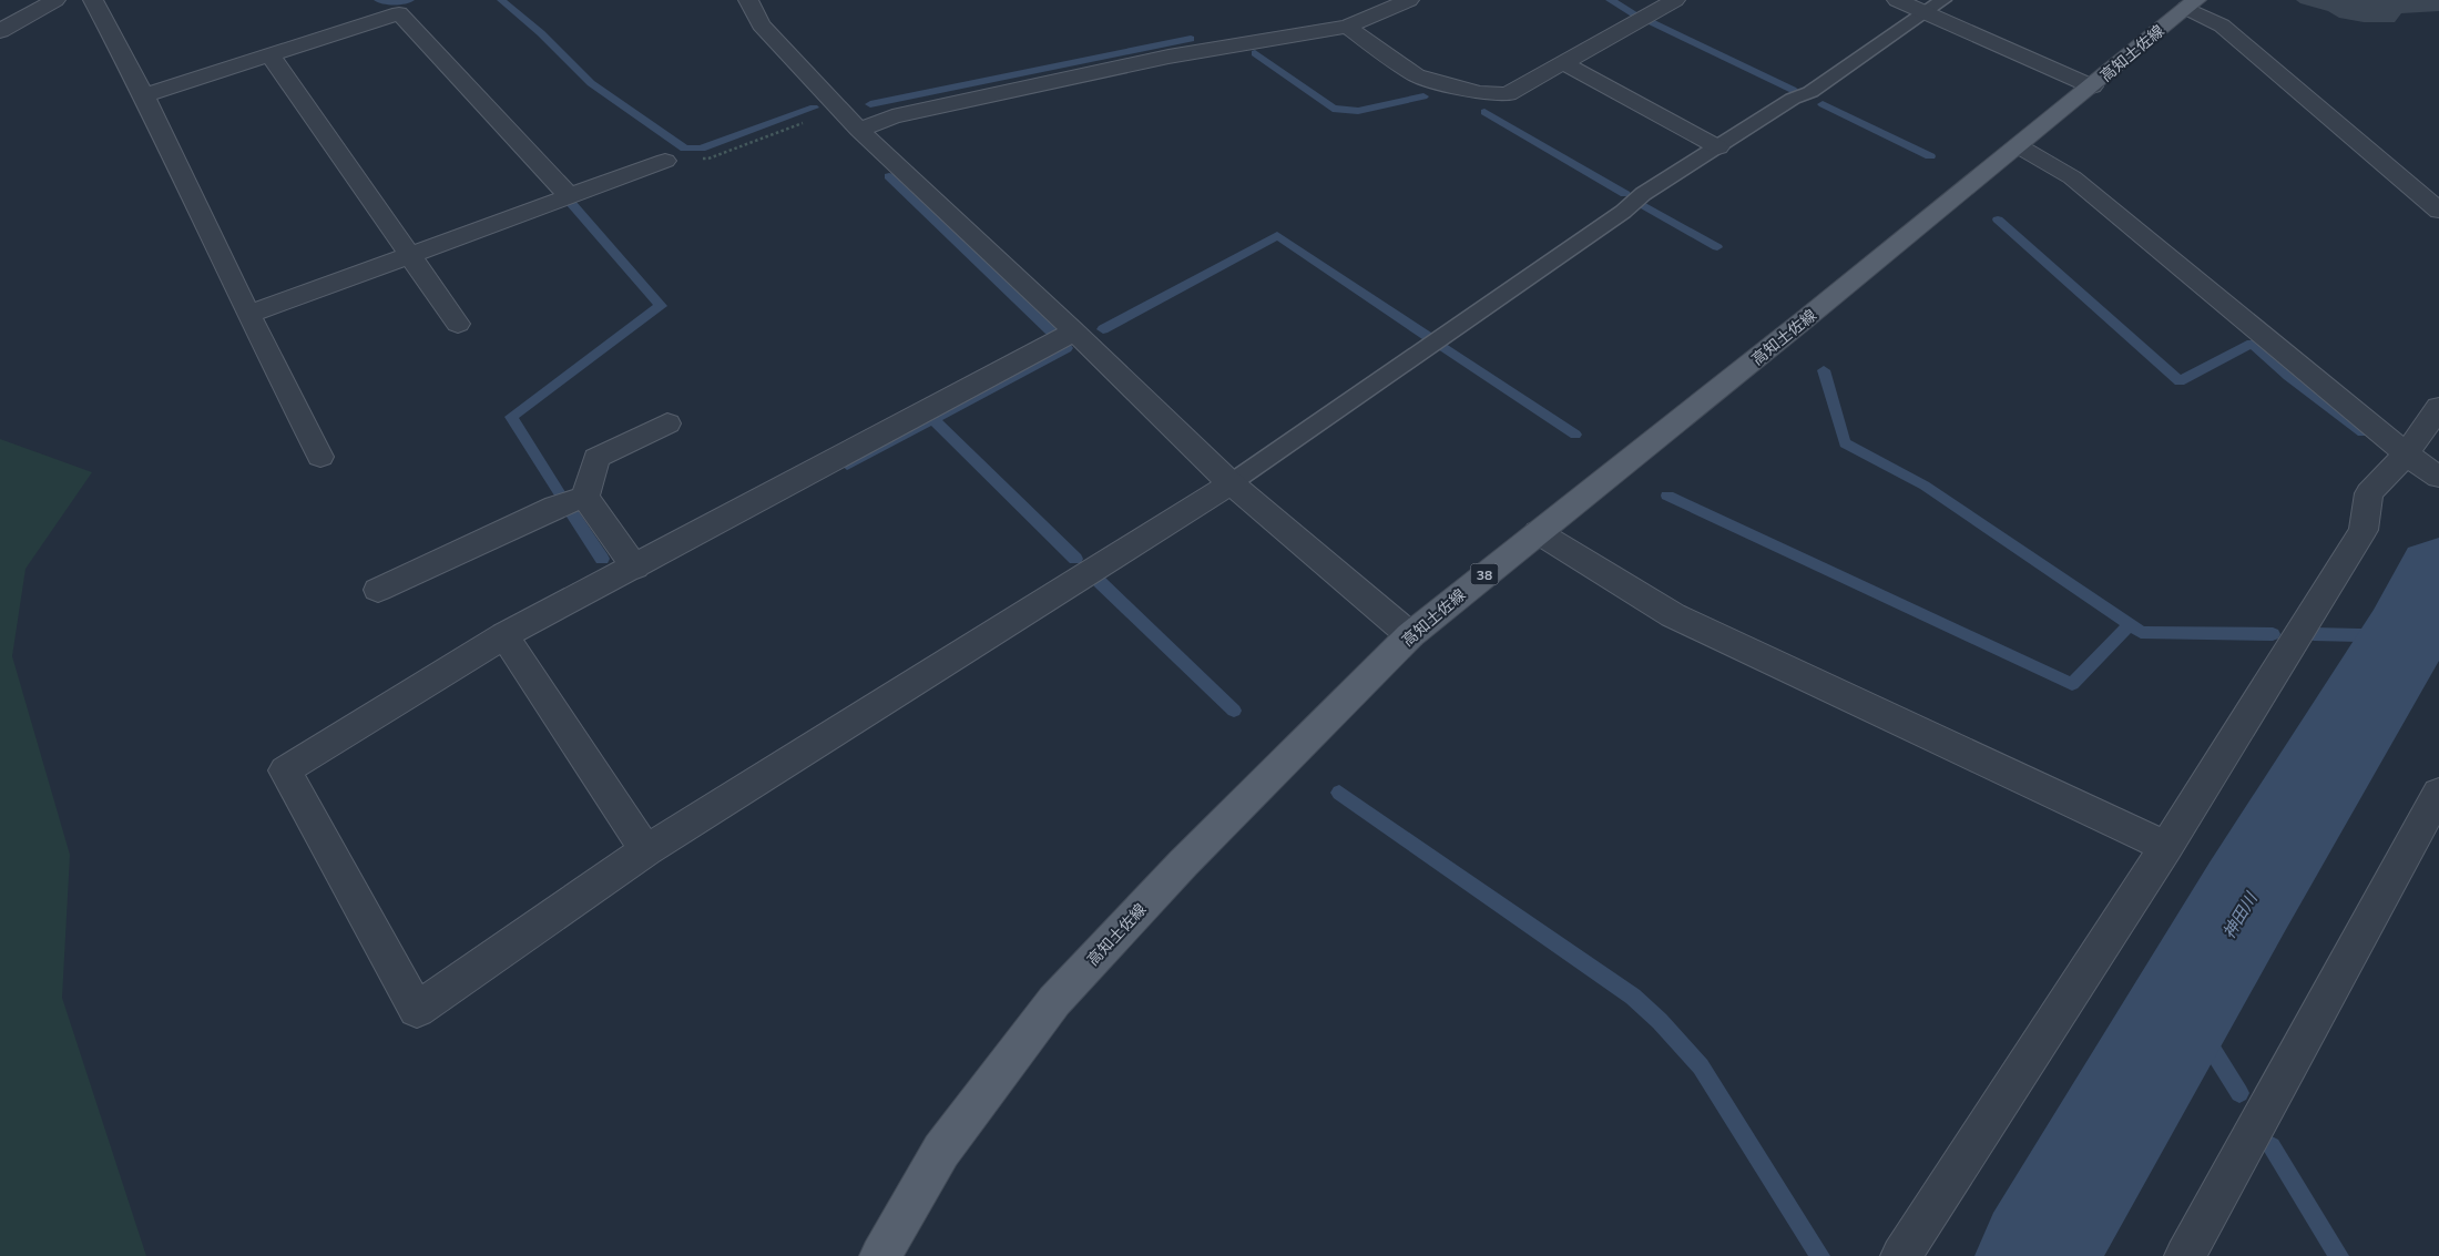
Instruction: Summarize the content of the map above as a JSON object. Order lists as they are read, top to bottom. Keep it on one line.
{"streets":{"main road":["高知土佐線","38"]},"water":["神田川"]}
